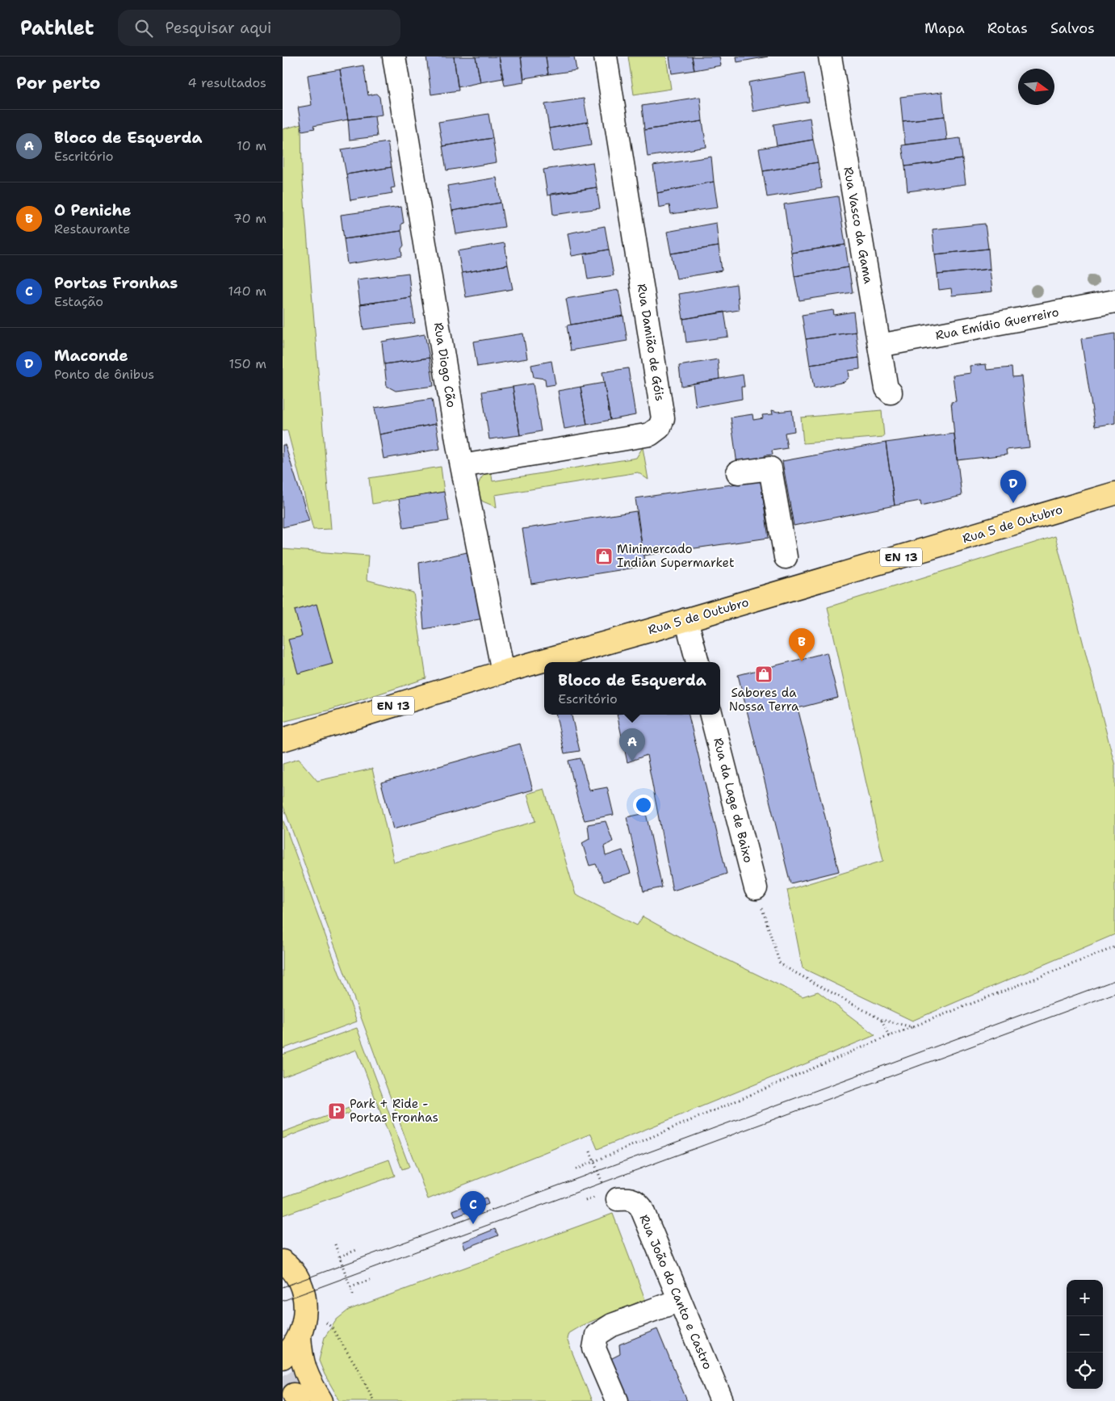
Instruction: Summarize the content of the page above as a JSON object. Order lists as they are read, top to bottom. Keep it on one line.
{"streets":{"main road":["Rua 5 de Outubro","EN 13"],"street":["Rua Vasco da Gama","Rua Emídio Guerreiro","Rua Damião de Góis","Rua Diogo Cão","Rua da Lage de Baixo","Rua João do Canto e Castro"]},"crossings":[["Rua Vasco da Gama","Rua Emídio Guerreiro"],["Rua Damião de Góis","Rua Diogo Cão"],["Rua Diogo Cão","Rua 5 de Outubro"]],"places":{"shop":["Minimercado Indian Supermarket","Sabores da Nossa Terra"],"parking":["Park + Ride - Portas Fronhas"]},"north":"right","page":{"header":"Pathlet","search":"Pesquisar aqui","nav":["Mapa","Rotas","Salvos"],"heading":["Por perto","4 resultados"],"list":[{"mark":"A","name":"Bloco de Esquerda","note":"Escritório","value":"10 m"},{"mark":"B","name":"O Peniche","note":"Restaurante","value":"70 m"},{"mark":"C","name":"Portas Fronhas","note":"Estação","value":"140 m"},{"mark":"D","name":"Maconde","note":"Ponto de ônibus","value":"150 m"}],"pins":["D","B","A","C"],"popup":["Bloco de Esquerda","Escritório"],"map_buttons":["+","−"]}}
